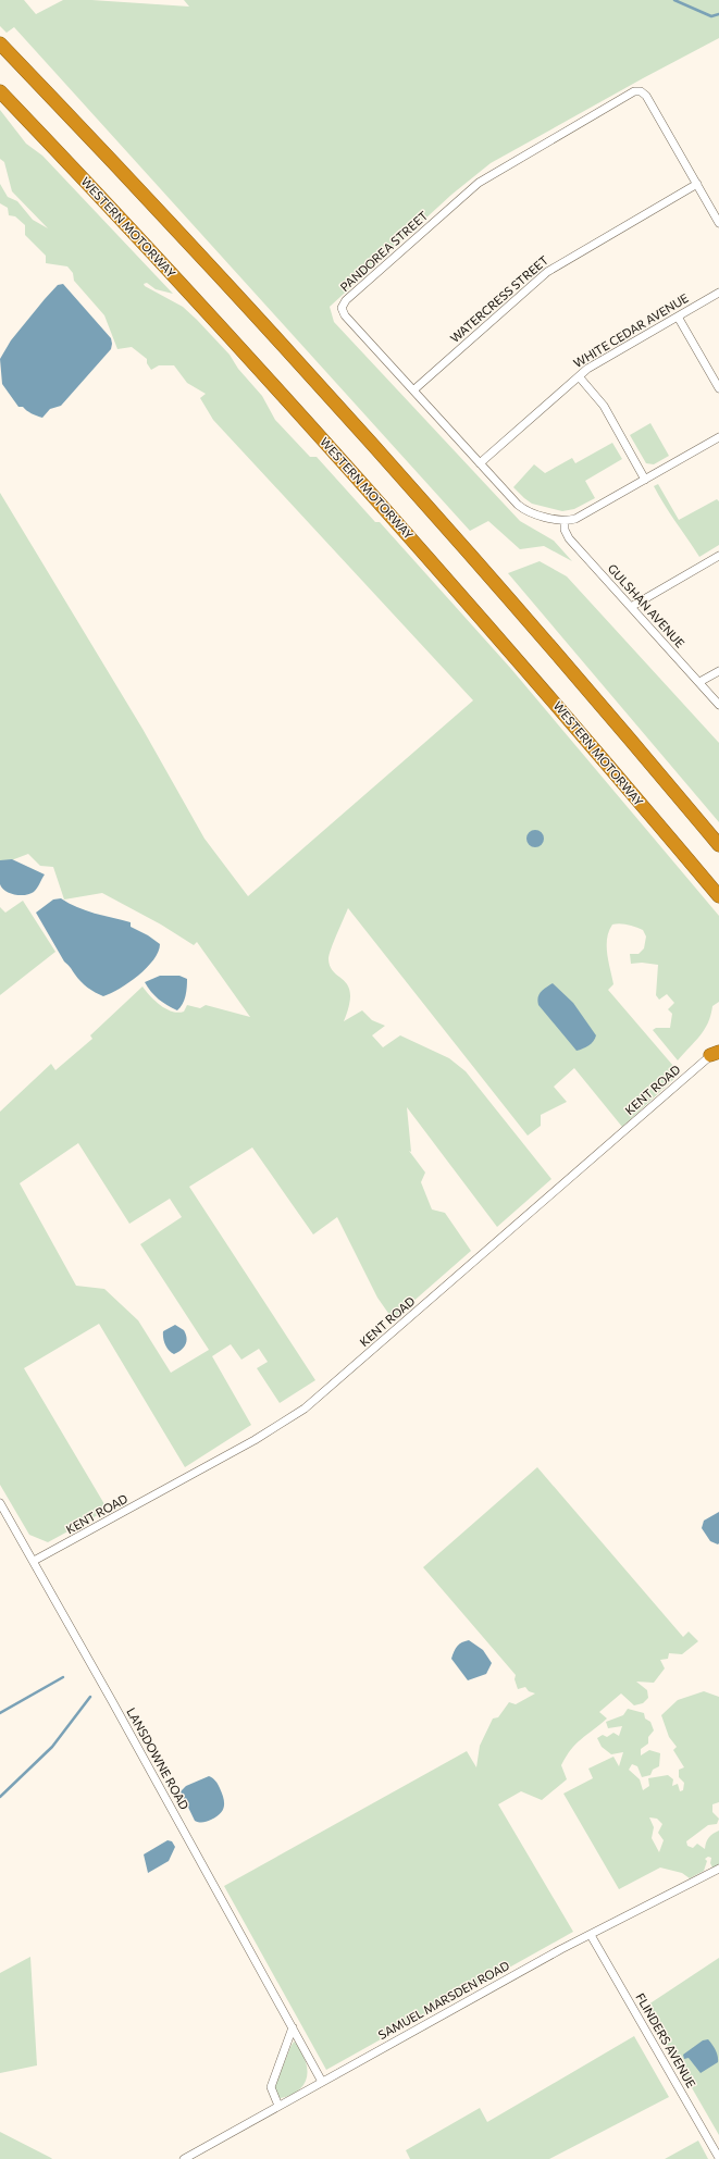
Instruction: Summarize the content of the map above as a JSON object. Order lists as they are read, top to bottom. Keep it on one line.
{"streets":{"highway":["WESTERN MOTORWAY"],"street":["PANDOREA STREET","WATERCRESS STREET","WHITE CEDAR AVENUE","GULSHAN AVENUE","KENT ROAD","LANSDOWNE ROAD","SAMUEL MARSDEN ROAD","FLINDERS AVENUE"]},"crossings":[["PANDOREA STREET","WATERCRESS STREET"],["PANDOREA STREET","WHITE CEDAR AVENUE"],["PANDOREA STREET","GULSHAN AVENUE"],["KENT ROAD","LANSDOWNE ROAD"],["LANSDOWNE ROAD","SAMUEL MARSDEN ROAD"],["SAMUEL MARSDEN ROAD","FLINDERS AVENUE"]]}
